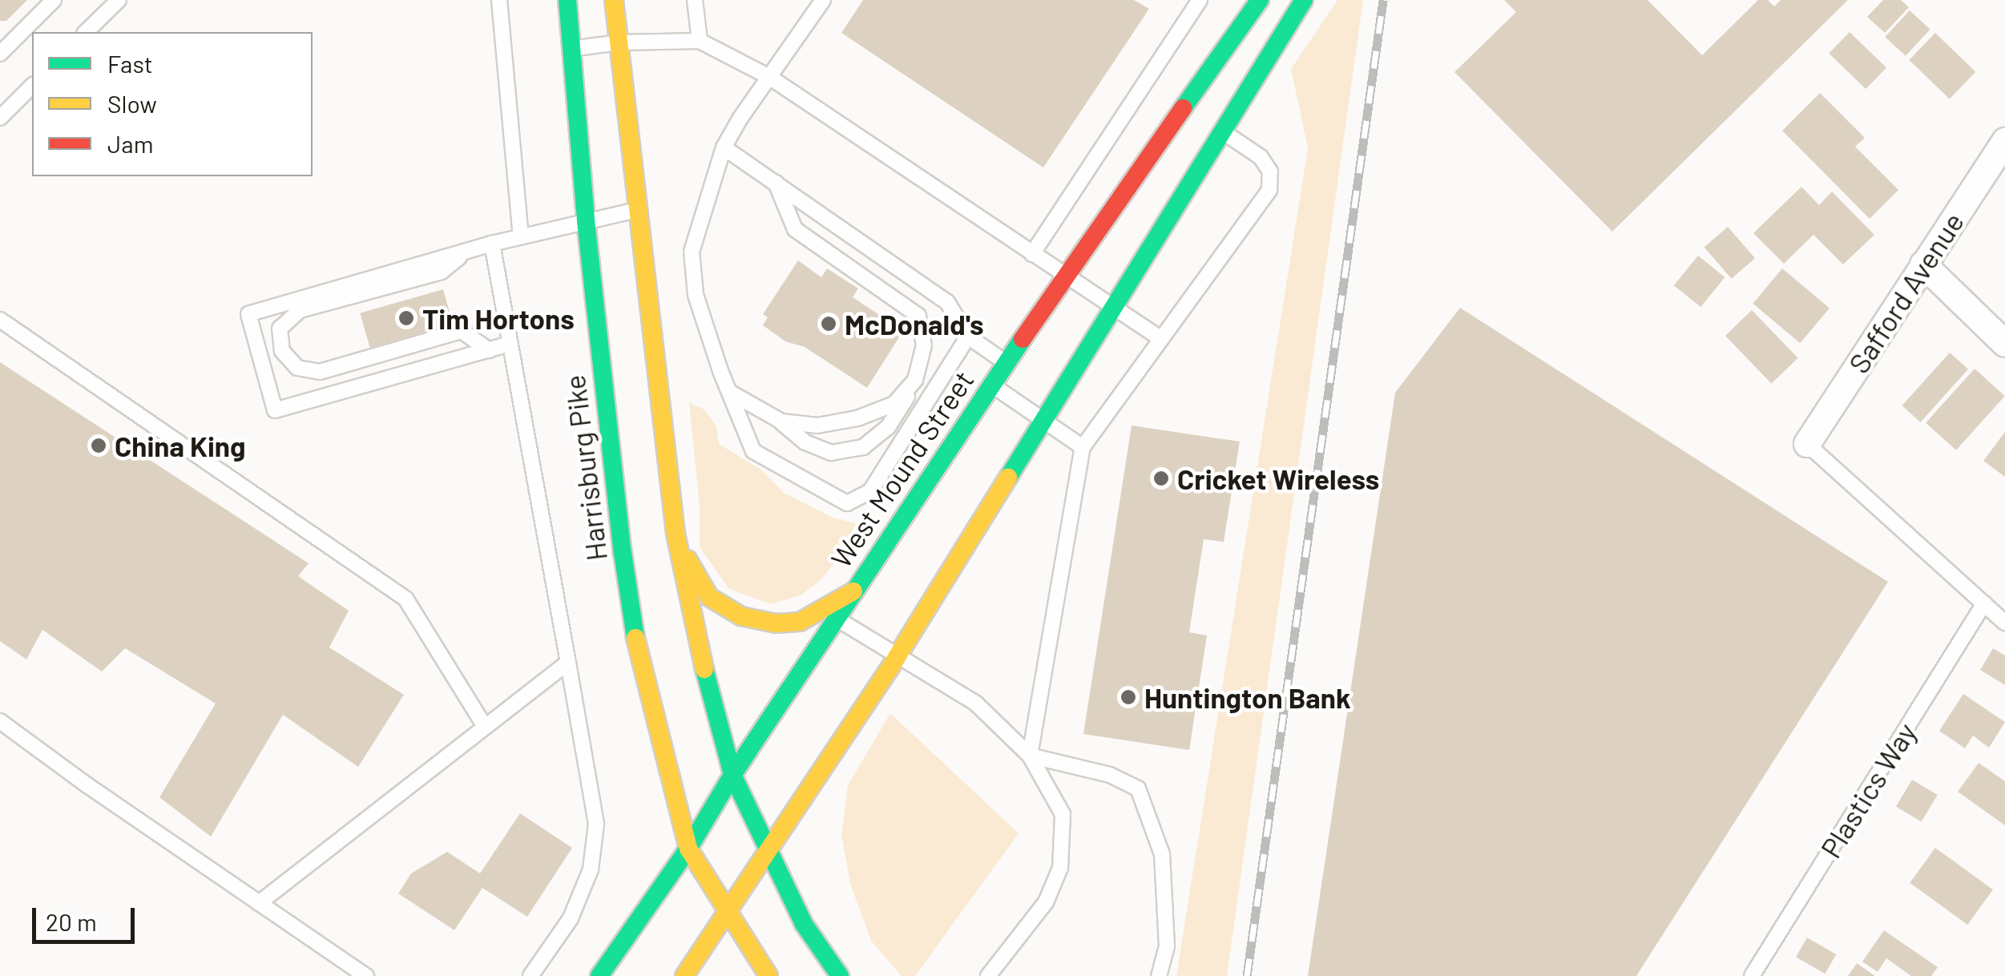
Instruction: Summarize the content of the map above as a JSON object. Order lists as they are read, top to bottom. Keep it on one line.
{"streets":{"main road":["Harrisburg Pike","West Mound Street"],"street":["Safford Avenue"],"lane":["Plastics Way"]},"crossings":[["Harrisburg Pike","West Mound Street"]],"places":["Tim Hortons","McDonald's","China King","Cricket Wireless","Huntington Bank"],"legend":["Fast","Slow","Jam"],"scale_bar":"20 m"}
